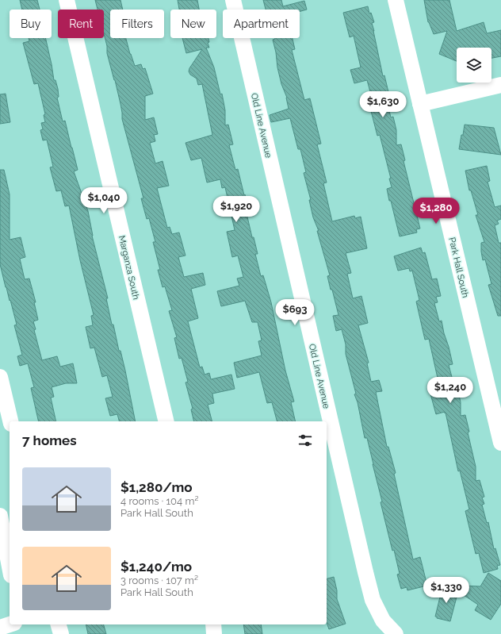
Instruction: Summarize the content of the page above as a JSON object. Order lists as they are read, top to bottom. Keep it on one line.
{"streets":{"street":["Old Line Avenue","Marganza South","Park Hall South"]},"page":{"chip":["Buy","Rent","Filters","New","Apartment"],"price":["$1,630","$1,040","$1,920","$1,280","$693","$1,240","$1,330"],"heading":"7 homes","list":[{"name":"$1,280/mo","note":"4 rooms · 104 m² · Park Hall South"},{"name":"$1,240/mo","note":"3 rooms · 107 m² · Park Hall South"}]}}
